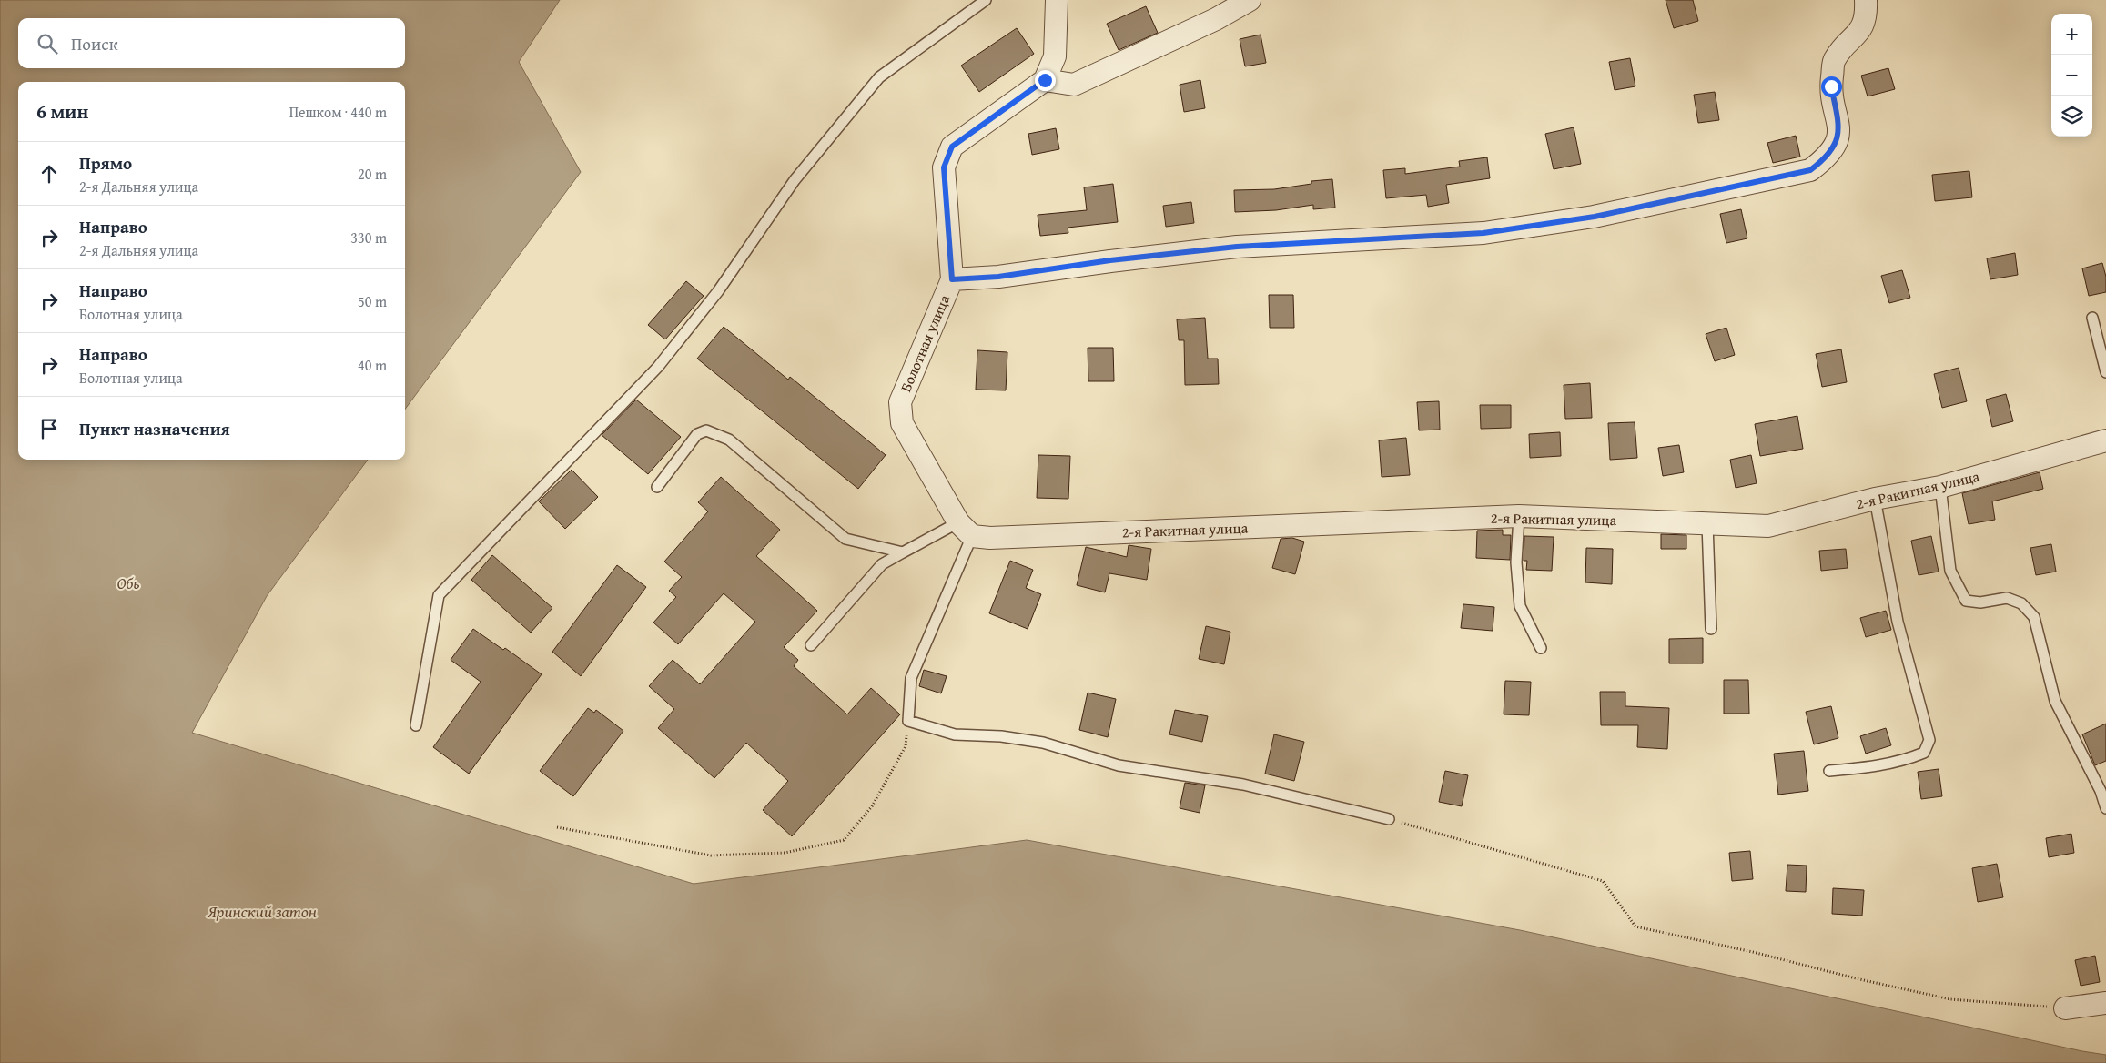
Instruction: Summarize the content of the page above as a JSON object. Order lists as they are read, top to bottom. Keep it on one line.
{"streets":{"street":["Болотная улица","2-я Ракитная улица"]},"crossings":[["Болотная улица","2-я Ракитная улица"]],"water":["Обь","Яринский затон"],"page":{"map_buttons":["+","−"],"search":"Поиск","heading":["6 мин","Пешком · 440 m"],"list":[["Прямо","2-я Дальняя улица","20 m"],["Направо","2-я Дальняя улица","330 m"],["Направо","Болотная улица","50 m"],["Направо","Болотная улица","40 m"],"Пункт назначения"]}}
